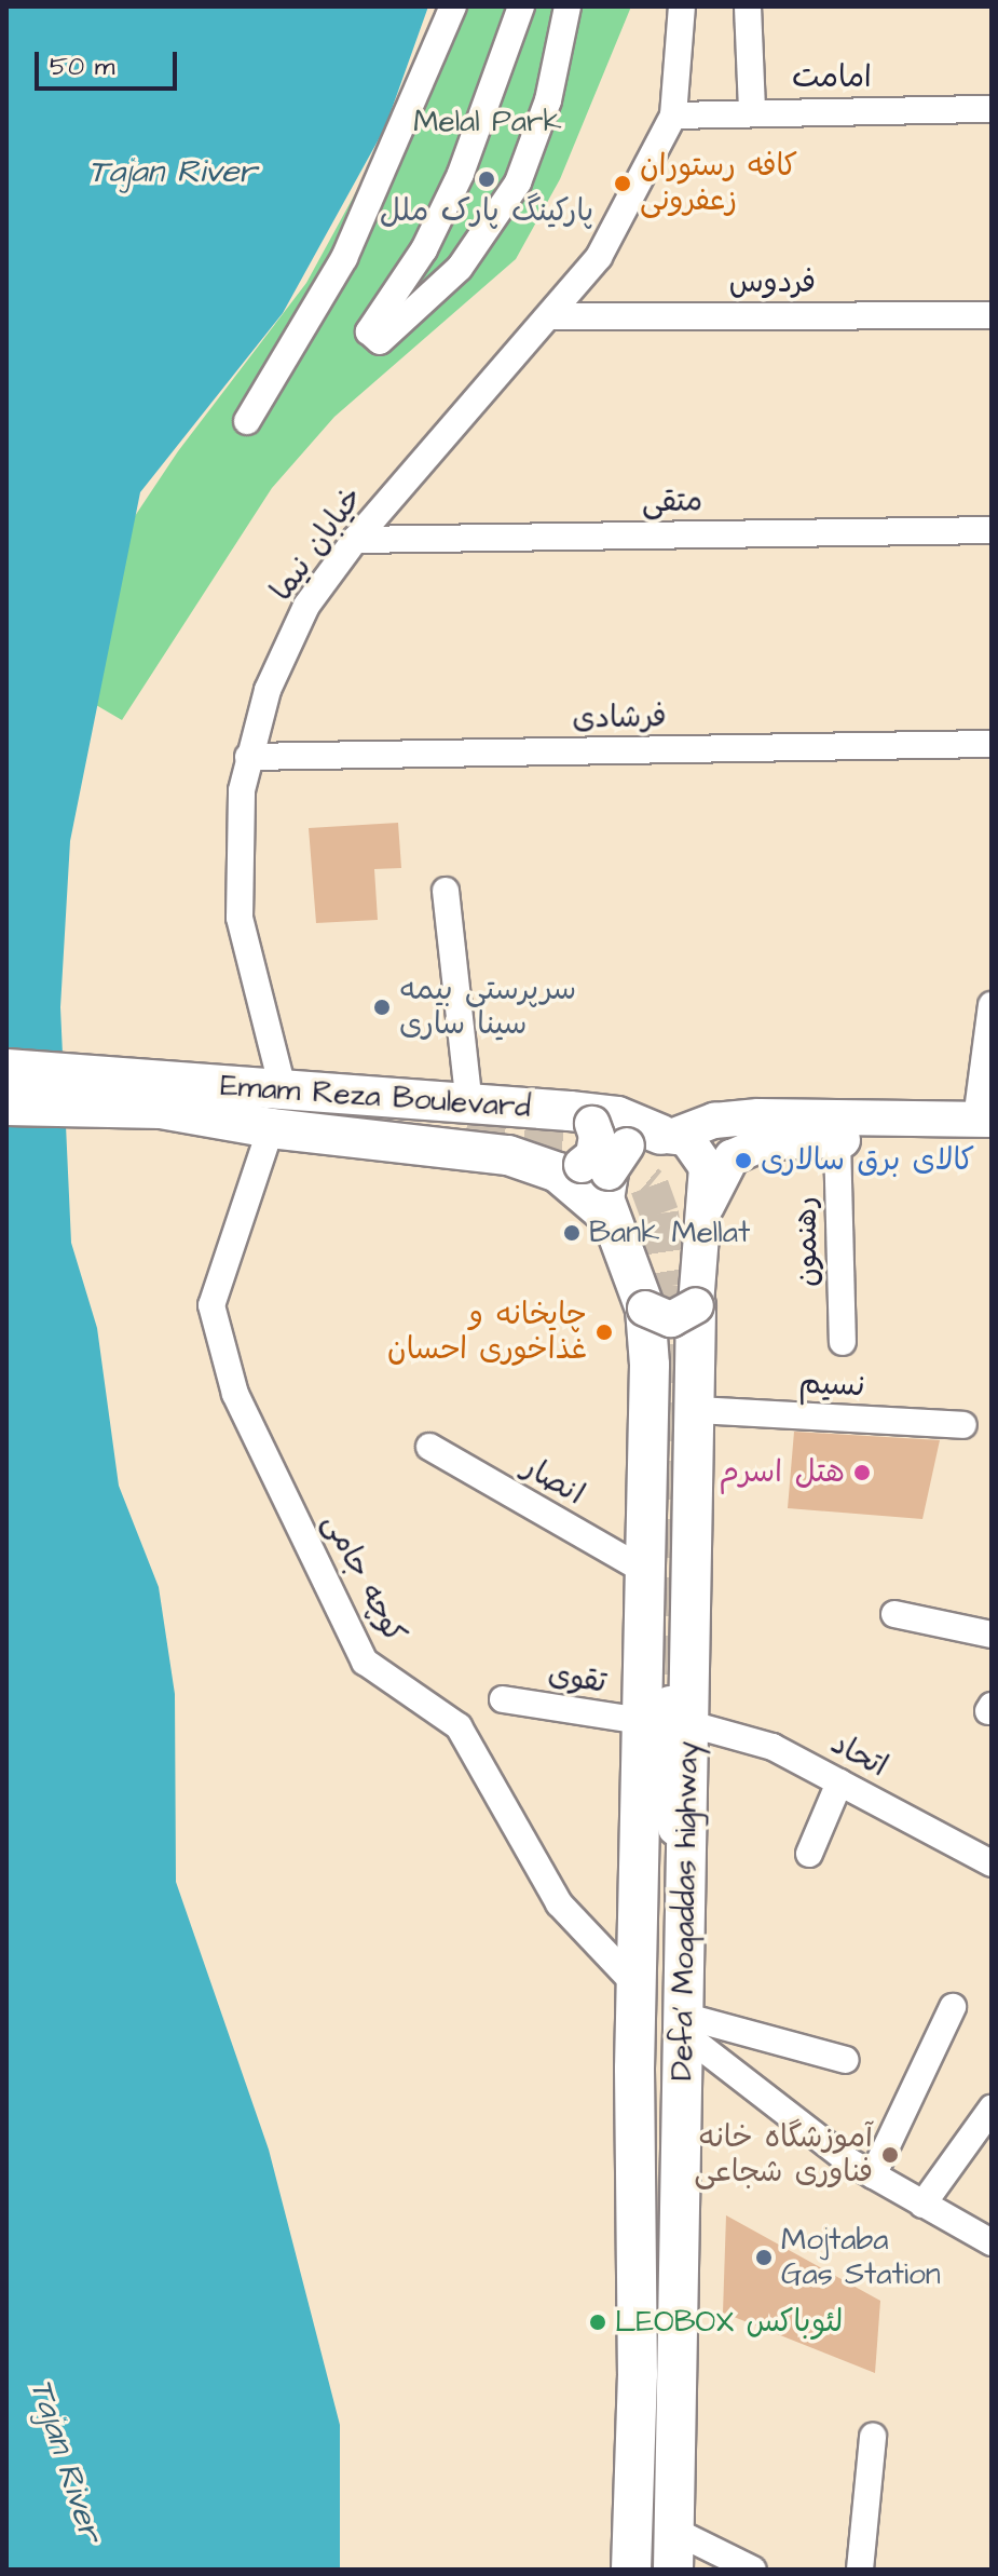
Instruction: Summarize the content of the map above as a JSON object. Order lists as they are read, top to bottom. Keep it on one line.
{"streets":{"highway":["Emam Reza Boulevard","Defa' Moqaddas highway"],"street":["امامت","فردوس","متقی","خیابان نیما","فرشادی","رهنمون","نسیم","انصار","کوچه جامی","تقوی","اتحاد"]},"crossings":[["امامت","خیابان نیما"],["فردوس","خیابان نیما"],["متقی","خیابان نیما"],["خیابان نیما","فرشادی"],["خیابان نیما","Emam Reza Boulevard"],["خیابان نیما","کوچه جامی"],["Emam Reza Boulevard","کوچه جامی"],["نسیم","Defa' Moqaddas highway"],["انصار","Defa' Moqaddas highway"],["کوچه جامی","Defa' Moqaddas highway"],["تقوی","اتحاد"],["تقوی","Defa' Moqaddas highway"],["اتحاد","Defa' Moqaddas highway"]],"water":["Tajan River"],"parks":["Melal Park"],"places":["پارکینگ پارک ملل","کافه رستوران زعفرونی","سرپرستی بیمه سینا ساری","کالای برق سالاری","Bank Mellat","چایخانه و غذاخوری احسان","هتل اسرم","آموزشگاه خانه فناوری شجاعی","Mojtaba Gas Station","LEOBOX لئوباکس"],"scale_bar":"50 m"}
